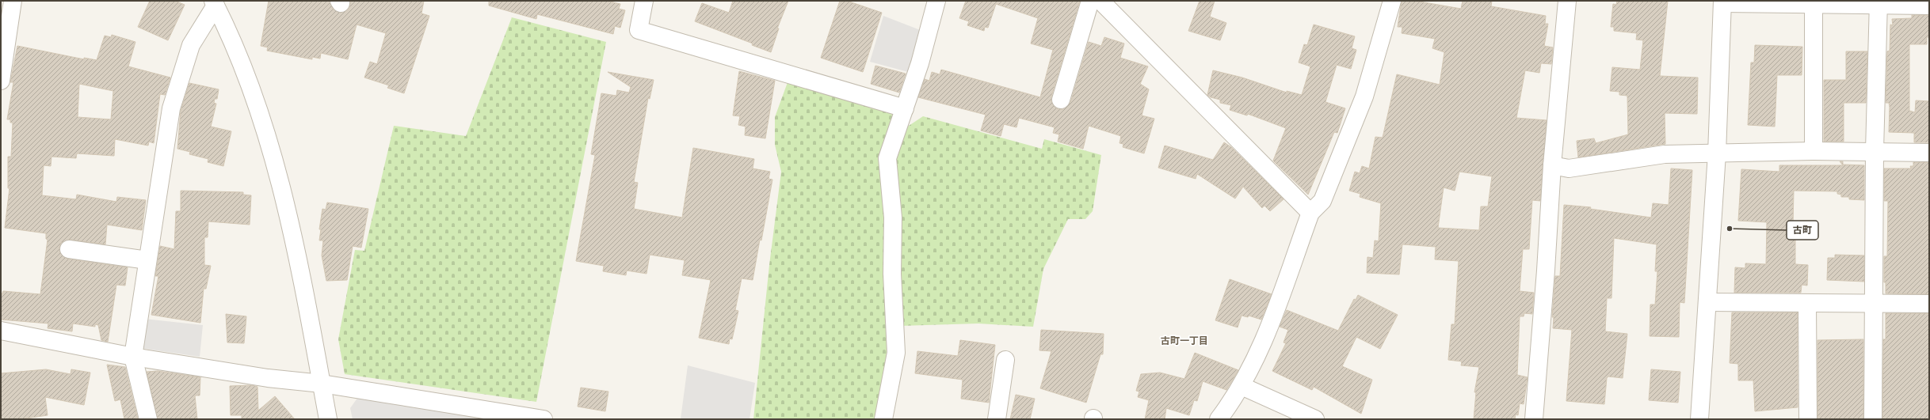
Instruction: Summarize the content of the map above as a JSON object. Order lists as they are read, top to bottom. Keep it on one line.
{"districts":["古町一丁目"],"places":["古町"]}
